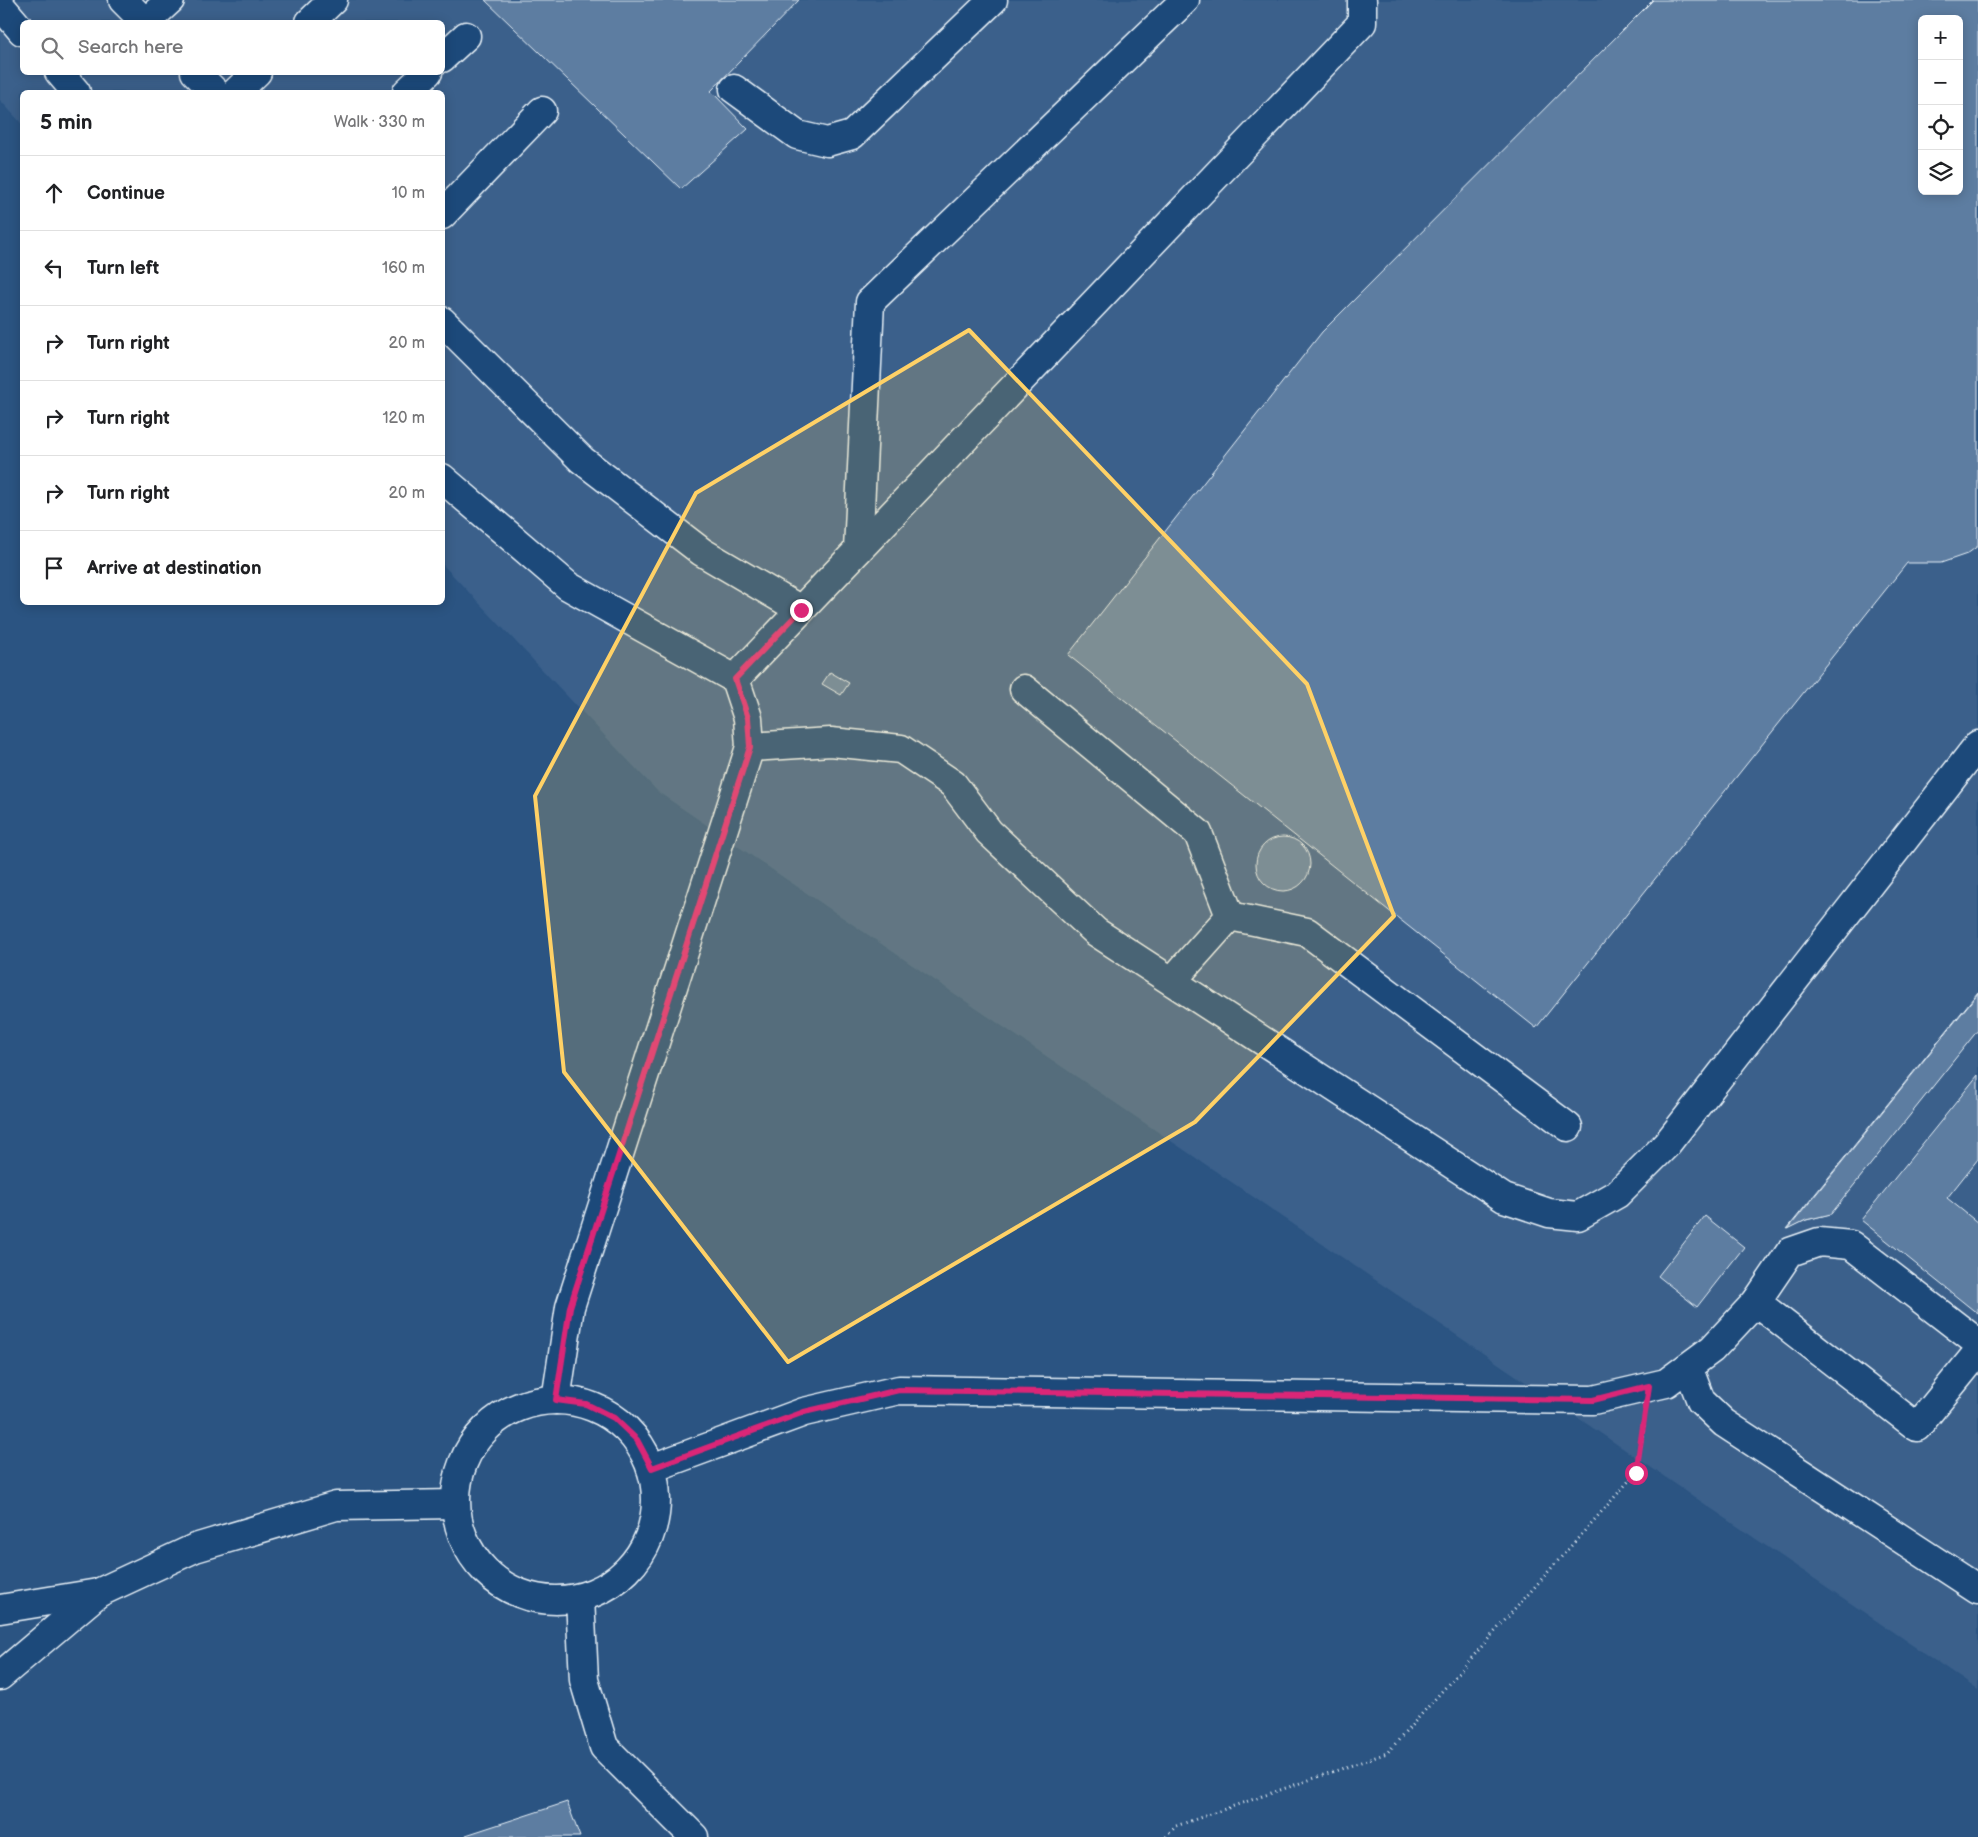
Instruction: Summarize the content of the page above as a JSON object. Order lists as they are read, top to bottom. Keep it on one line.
{"page":{"map_buttons":["+","−"],"search":"Search here","heading":["5 min","Walk · 330 m"],"list":[["Continue","10 m"],["Turn left","160 m"],["Turn right","20 m"],["Turn right","120 m"],["Turn right","20 m"],"Arrive at destination"]}}
